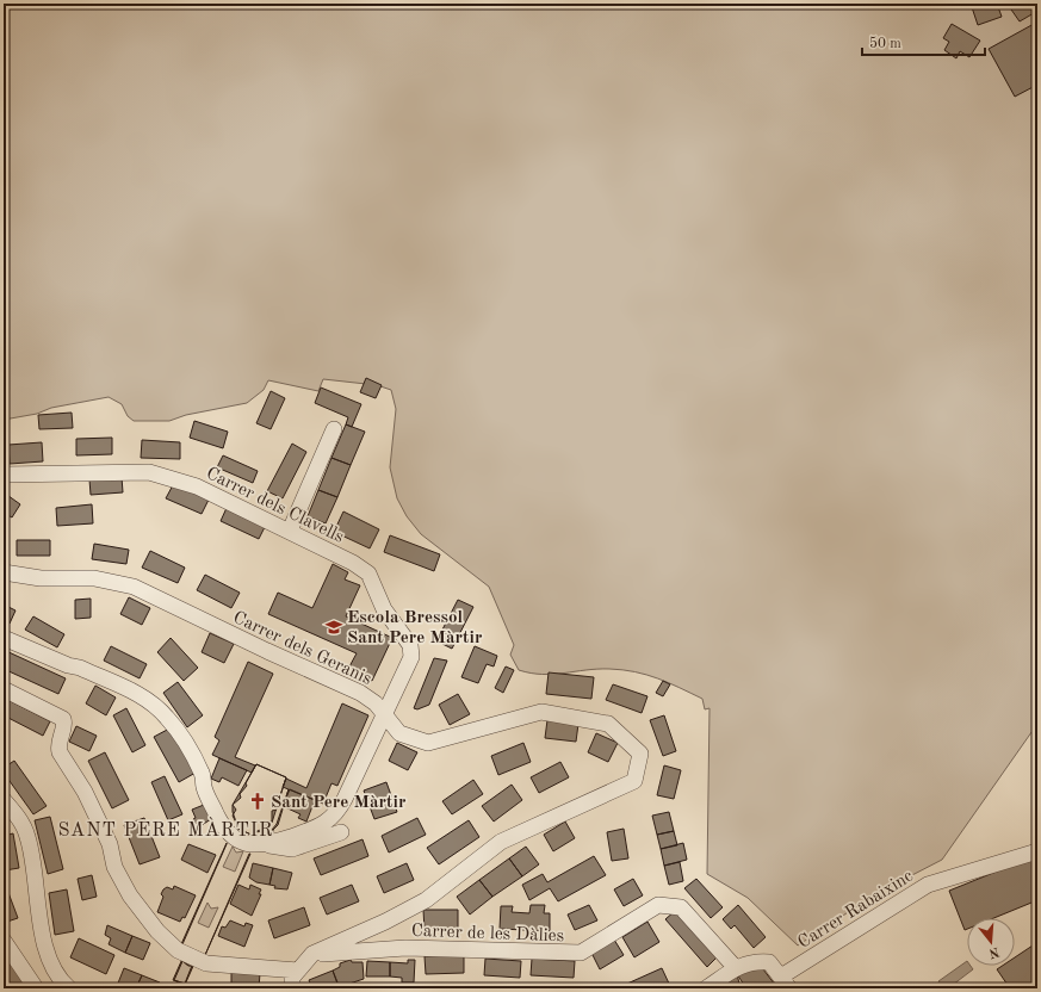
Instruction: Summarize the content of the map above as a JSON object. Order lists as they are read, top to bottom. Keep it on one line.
{"streets":{"street":["Carrer dels Clavells","Carrer dels Geranis","Carrer Rabaixinc","Carrer de les Dàlies"]},"crossings":[["Carrer dels Clavells","Carrer dels Geranis"],["Carrer dels Geranis","Carrer de les Dàlies"],["Carrer Rabaixinc","Carrer de les Dàlies"]],"districts":["SANT PERE MÀRTIR"],"places":{"school or university":["Escola Bressol Sant Pere Màrtir"],"church":["Sant Pere Màrtir"]},"scale_bar":"50 m","north":"bottom"}
